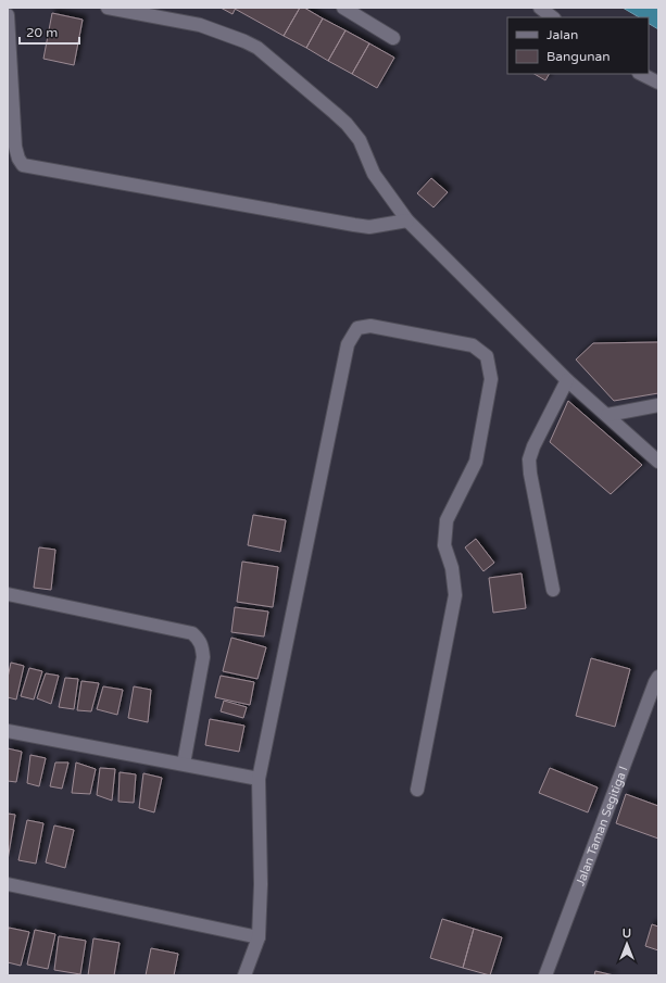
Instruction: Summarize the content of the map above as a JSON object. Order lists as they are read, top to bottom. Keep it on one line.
{"streets":{"street":["Jalan Taman Segitiga I"]},"legend":["Jalan","Bangunan"],"scale_bar":"20 m","north":"top"}
